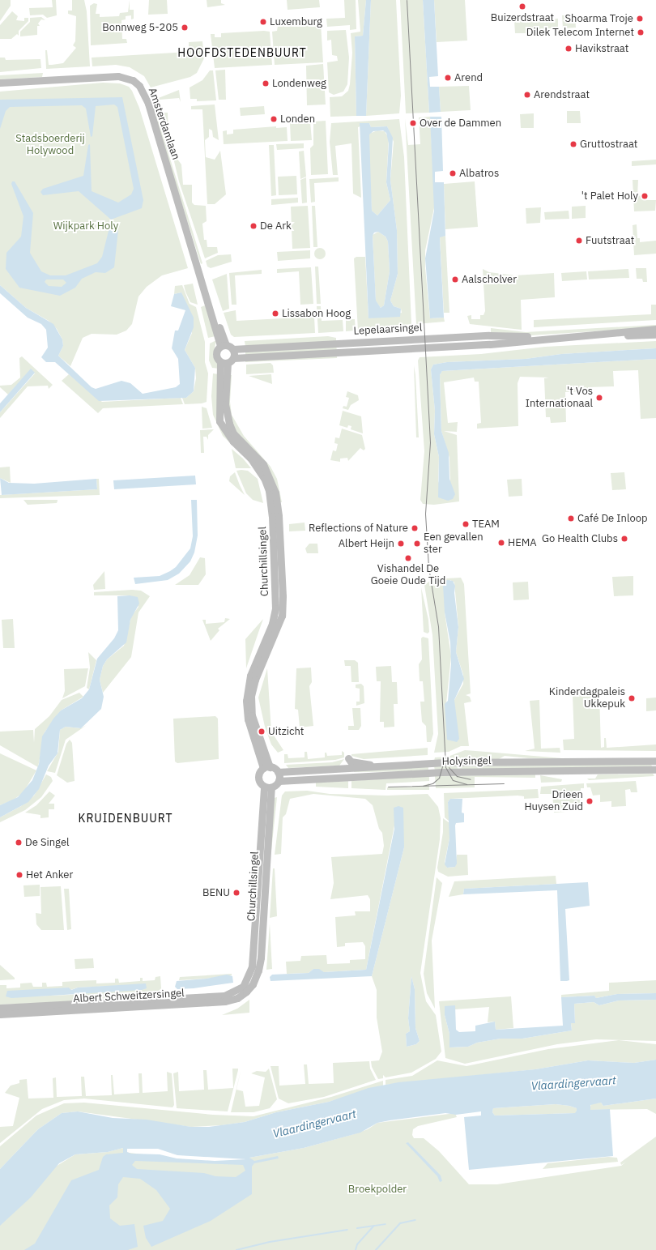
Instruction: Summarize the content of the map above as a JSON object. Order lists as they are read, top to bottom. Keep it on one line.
{"streets":{"street":["Amsterdamlaan","Lepelaarsingel","Churchillsingel","Holysingel","Albert Schweitzersingel"]},"crossings":[["Amsterdamlaan","Lepelaarsingel"],["Lepelaarsingel","Churchillsingel"],["Churchillsingel","Holysingel"],["Churchillsingel","Albert Schweitzersingel"]],"districts":["HOOFDSTEDENBUURT","KRUIDENBUURT"],"water":["Vlaardingervaart"],"parks":["Stadsboerderij Holywood","Wijkpark Holy","Broekpolder"],"places":["Buizerdstraat","Shoarma Troje","Luxemburg","Bonnweg 5-205","Dilek Telecom Internet","Havikstraat","Arend","Londenweg","Arendstraat","Londen","Over de Dammen","Gruttostraat","Albatros","'t Palet Holy","De Ark","Fuutstraat","Aalscholver","Lissabon Hoog","'t Vos Internationaal","Café De Inloop","TEAM","Reflections of Nature","Go Health Clubs","HEMA","Albert Heijn","Een gevallen ster","Vishandel De Goeie Oude Tijd","Kinderdagpaleis Ukkepuk","Uitzicht","Drieen Huysen Zuid","De Singel","Het Anker","BENU"]}
